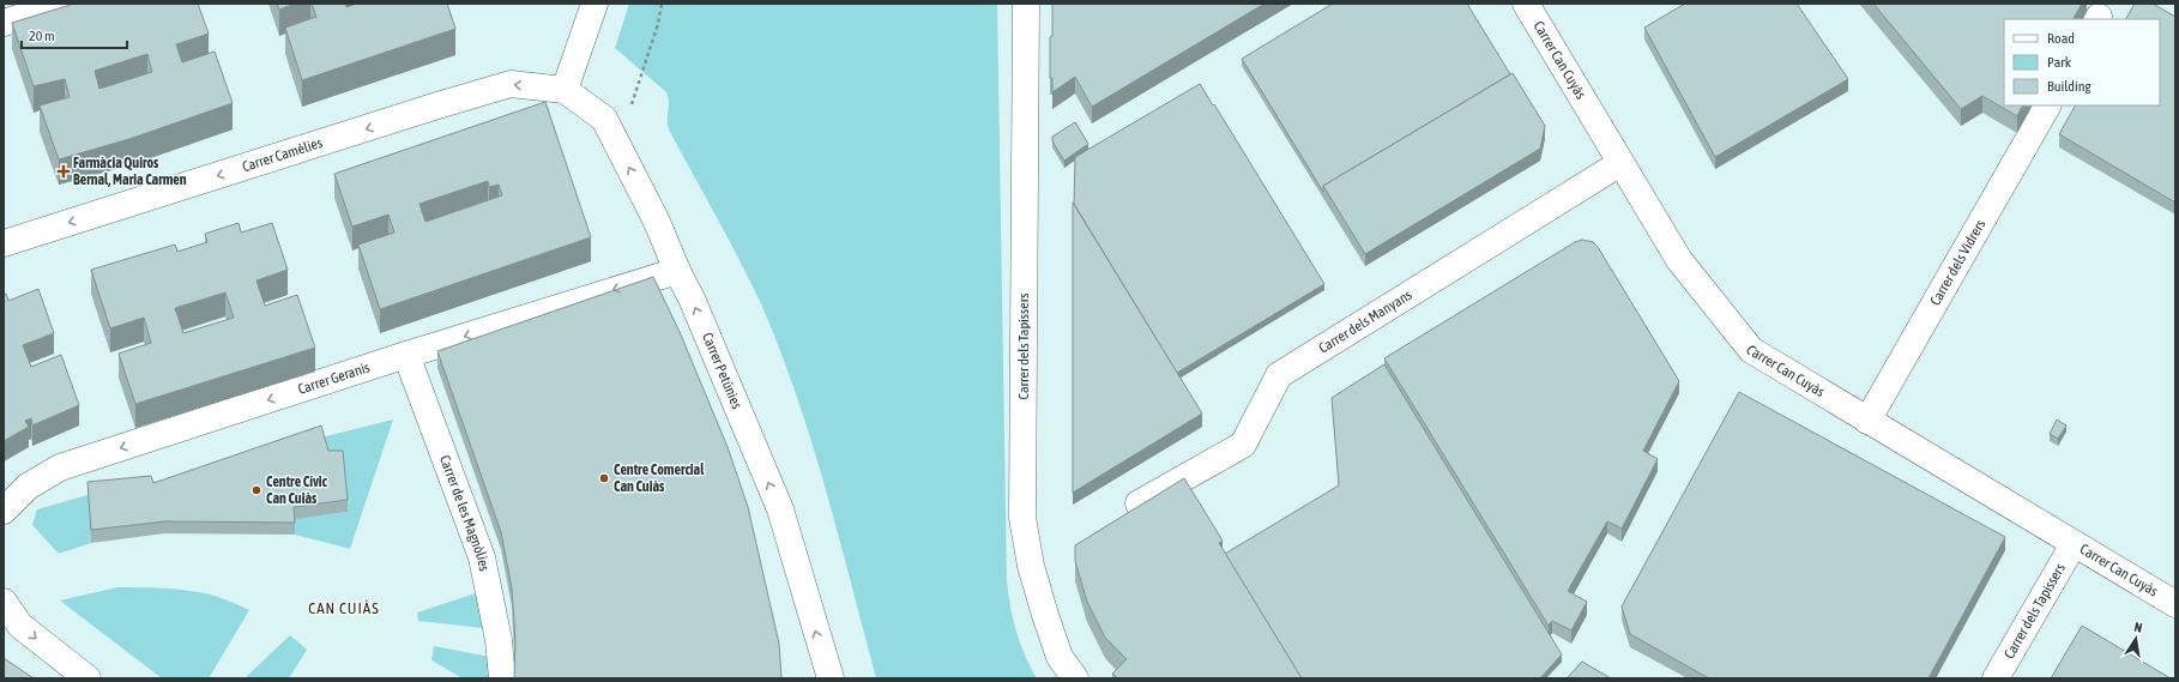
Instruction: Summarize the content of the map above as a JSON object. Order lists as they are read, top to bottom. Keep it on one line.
{"streets":{"street":["Carrer Can Cuyàs","Carrer Camèlies","Carrer dels Vidrers","Carrer dels Manyans","Carrer dels Tapissers","Carrer Petúnies","Carrer Geranis","Carrer de les Magnòlies"]},"crossings":[["Carrer Can Cuyàs","Carrer dels Vidrers"],["Carrer Can Cuyàs","Carrer dels Manyans"],["Carrer Can Cuyàs","Carrer dels Tapissers"],["Carrer Camèlies","Carrer Petúnies"],["Carrer Petúnies","Carrer Geranis"],["Carrer Geranis","Carrer de les Magnòlies"]],"one_way":["Carrer Camèlies","Carrer Petúnies","Carrer Geranis"],"districts":["CAN CUIÀS"],"places":{"health":["Farmàcia Quiros Bernal, Maria Carmen"],"other":["Centre Comercial Can Cuiàs","Centre Cívic Can Cuiàs"]},"legend":["Road","Park","Building"],"scale_bar":"20 m","north":"top"}
